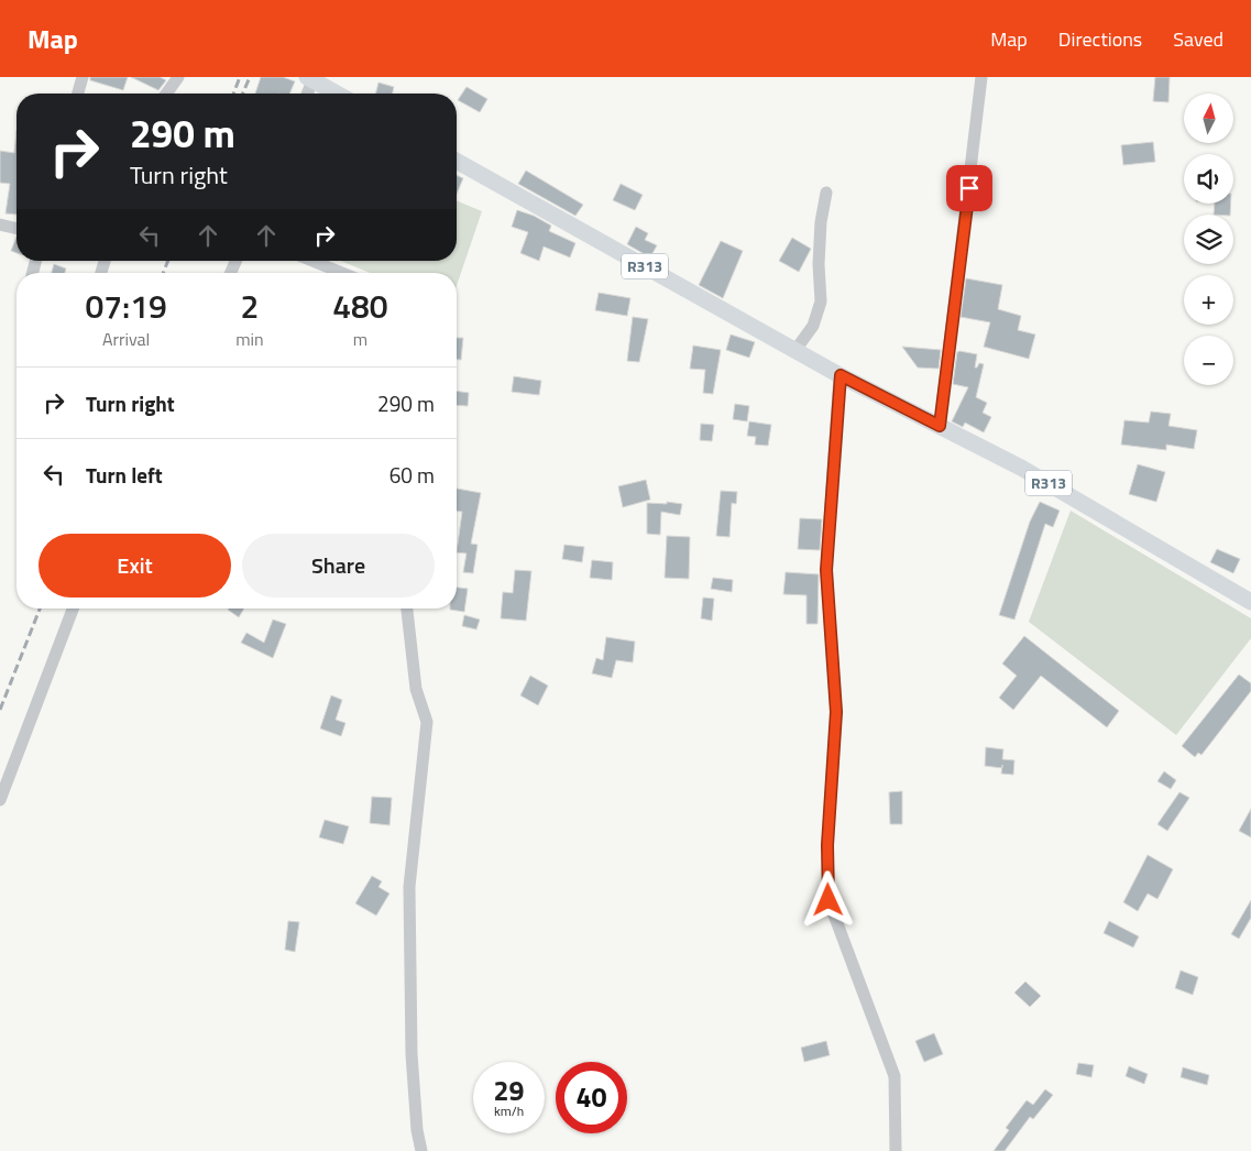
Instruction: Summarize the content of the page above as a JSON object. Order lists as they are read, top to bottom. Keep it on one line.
{"streets":{"main road":["R313"]},"north":"top","page":{"header":"Map","nav":["Map","Directions","Saved"],"map_buttons":["+","−"],"turn":["290 m","Turn right"],"eta":["07:19","Arrival","2","min","480","m"],"list":[{"name":"Turn right","value":"290 m"},{"name":"Turn left","value":"60 m"}],"buttons":["Exit","Share"],"speed":"29 km/h","limit":"40"}}
